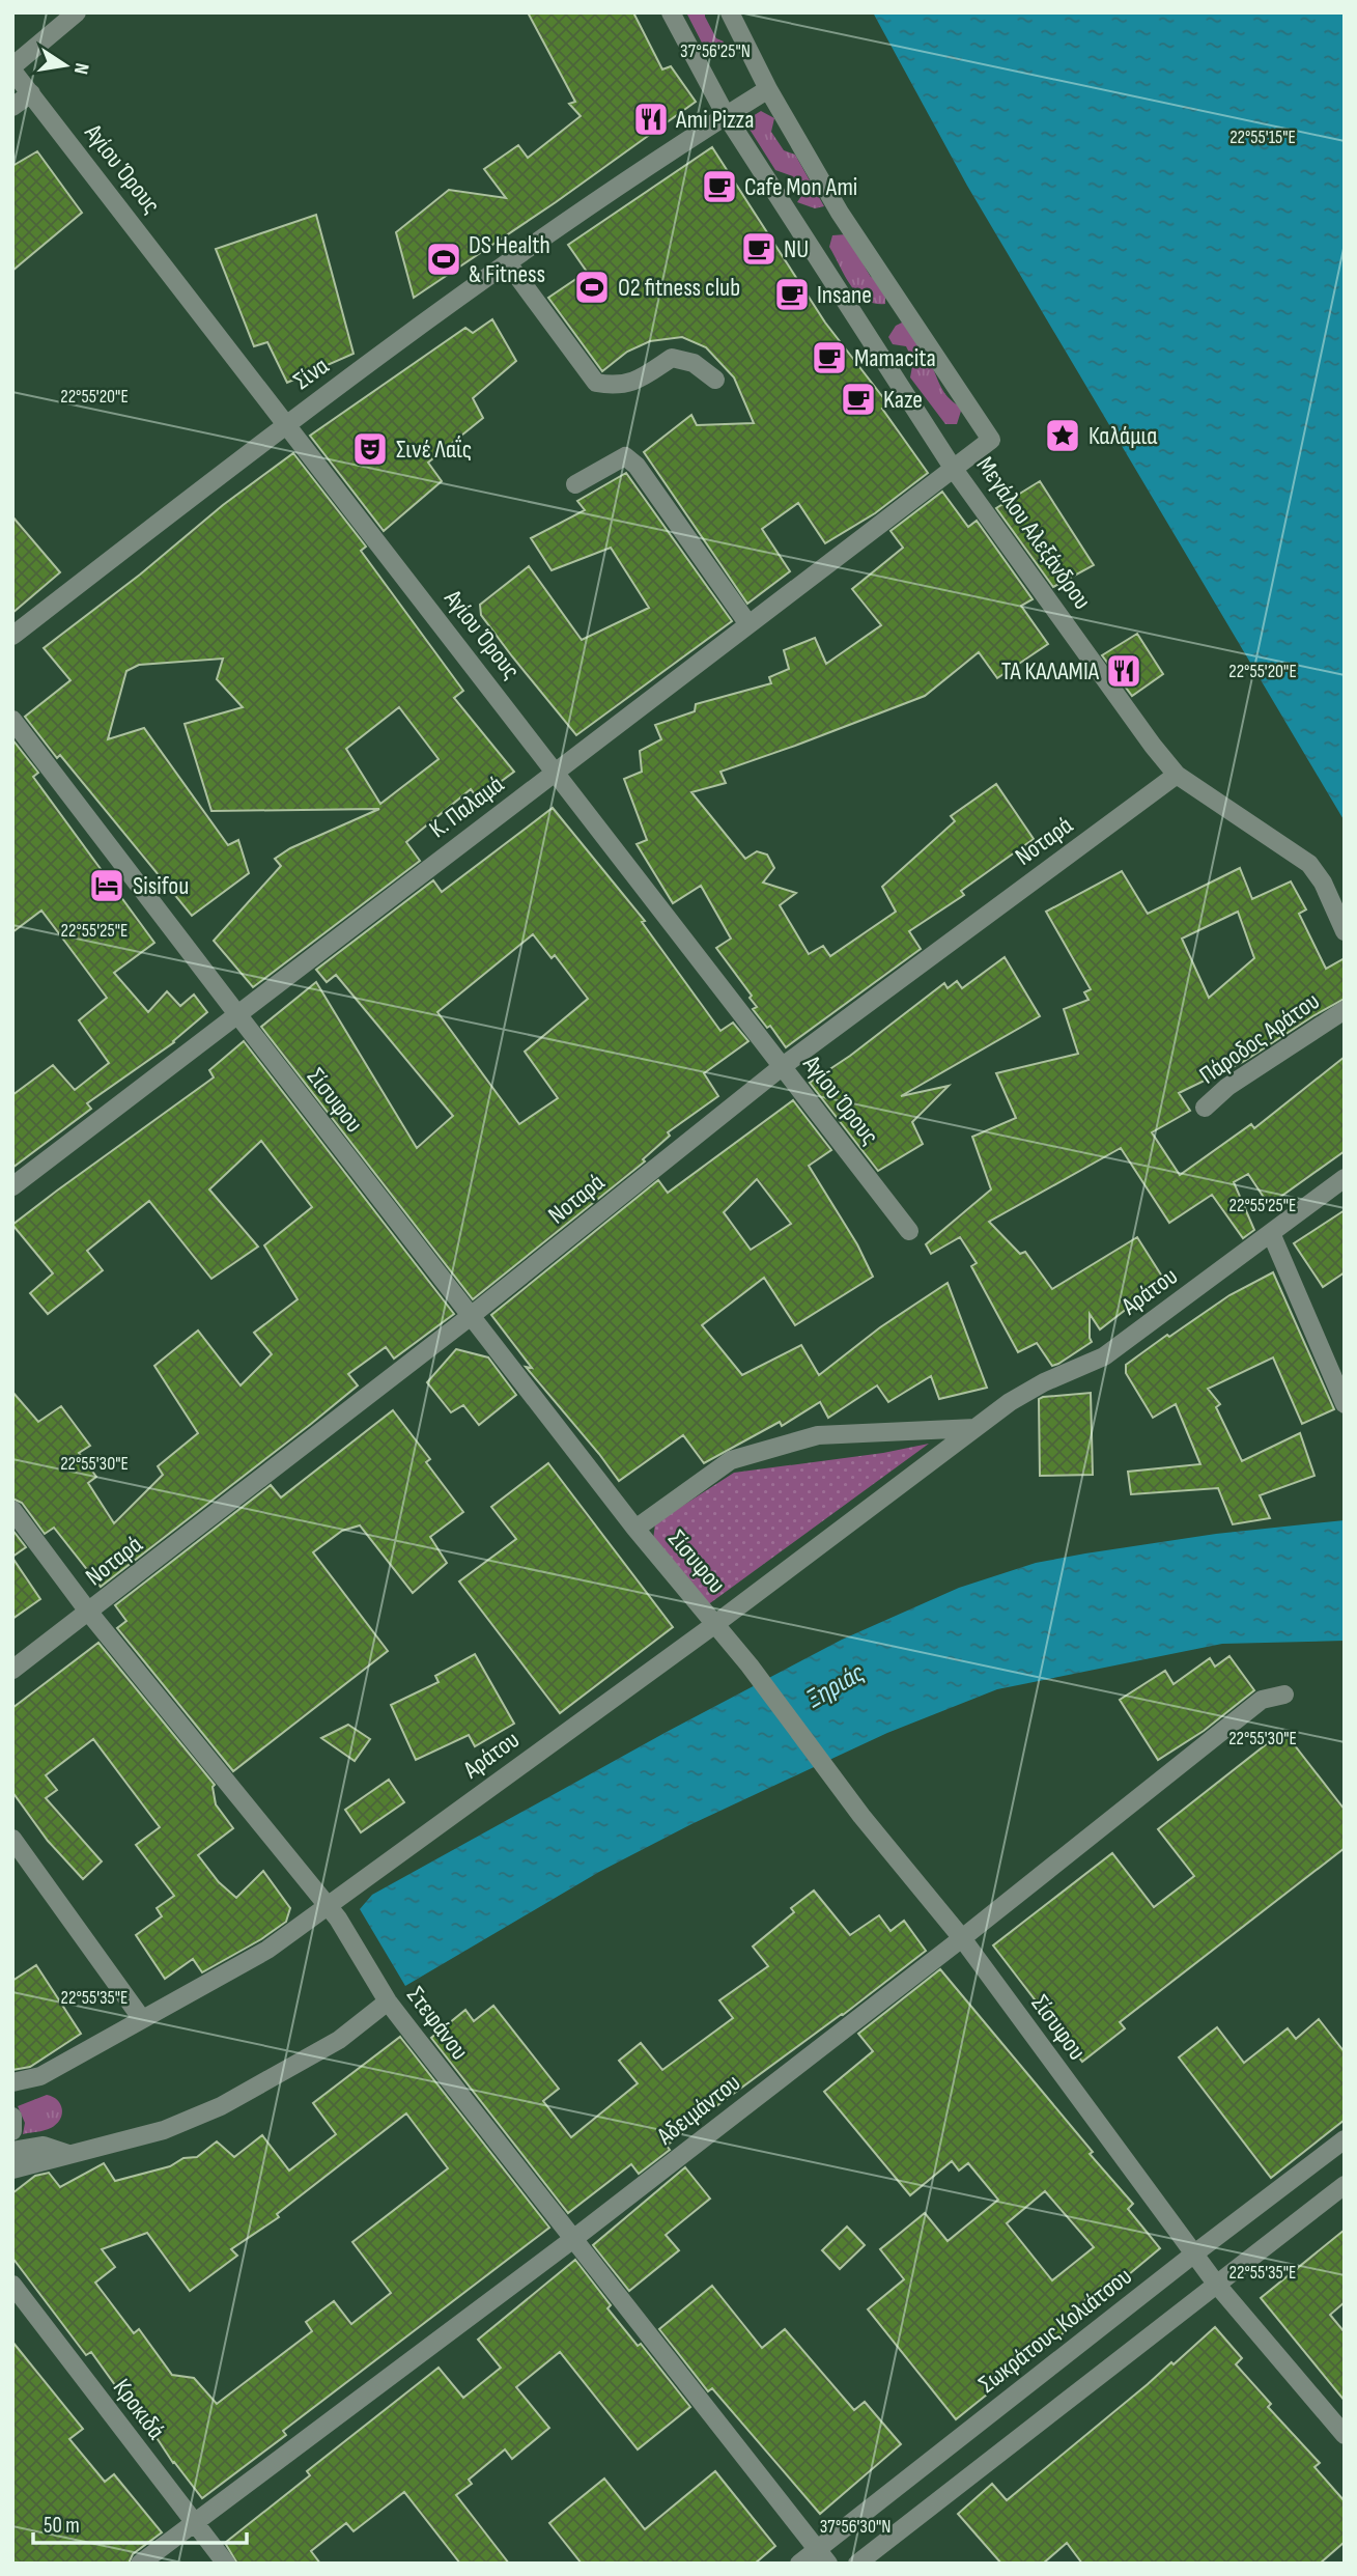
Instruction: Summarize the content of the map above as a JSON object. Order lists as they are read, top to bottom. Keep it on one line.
{"streets":{"street":["Αγίου Όρους","Σίνα","Μεγάλου Αλεξάνδρου","Κ. Παλαμά","Νοταρά","Πάροδος Αράτου","Σίσυφου","Αράτου","Στεφάνου","Αδειμάντου","Σωκράτους Κολιάτσου","Κροκιδά"]},"crossings":[["Αγίου Όρους","Σίνα"],["Αγίου Όρους","Κ. Παλαμά"],["Αγίου Όρους","Νοταρά"],["Σίνα","Μεγάλου Αλεξάνδρου"],["Μεγάλου Αλεξάνδρου","Κ. Παλαμά"],["Μεγάλου Αλεξάνδρου","Νοταρά"],["Κ. Παλαμά","Σίσυφου"],["Νοταρά","Σίσυφου"],["Νοταρά","Στεφάνου"],["Σίσυφου","Αράτου"],["Σίσυφου","Αδειμάντου"],["Σίσυφου","Σωκράτους Κολιάτσου"],["Αράτου","Στεφάνου"],["Στεφάνου","Αδειμάντου"],["Στεφάνου","Σωκράτους Κολιάτσου"],["Αδειμάντου","Κροκιδά"]],"water":["Ξηριάς"],"places":{"restaurant":["Ami Pizza","ΤΑ ΚΑΛΑΜΙΑ"],"cafe":["Cafe Mon Ami","NU","Insane","Mamacita","Kaze"],"sports":["DS Health & Fitness","O2 fitness club"],"place":["Καλάμια"],"theatre":["Σινέ Λαΐς"],"hotel":["Sisifou"]},"scale_bar":"50 m","north":"right","coordinates":["37°56'25\"N","22°55'15\"E","22°55'20\"E","22°55'25\"E","22°55'30\"E","22°55'35\"E","37°56'30\"N"]}
